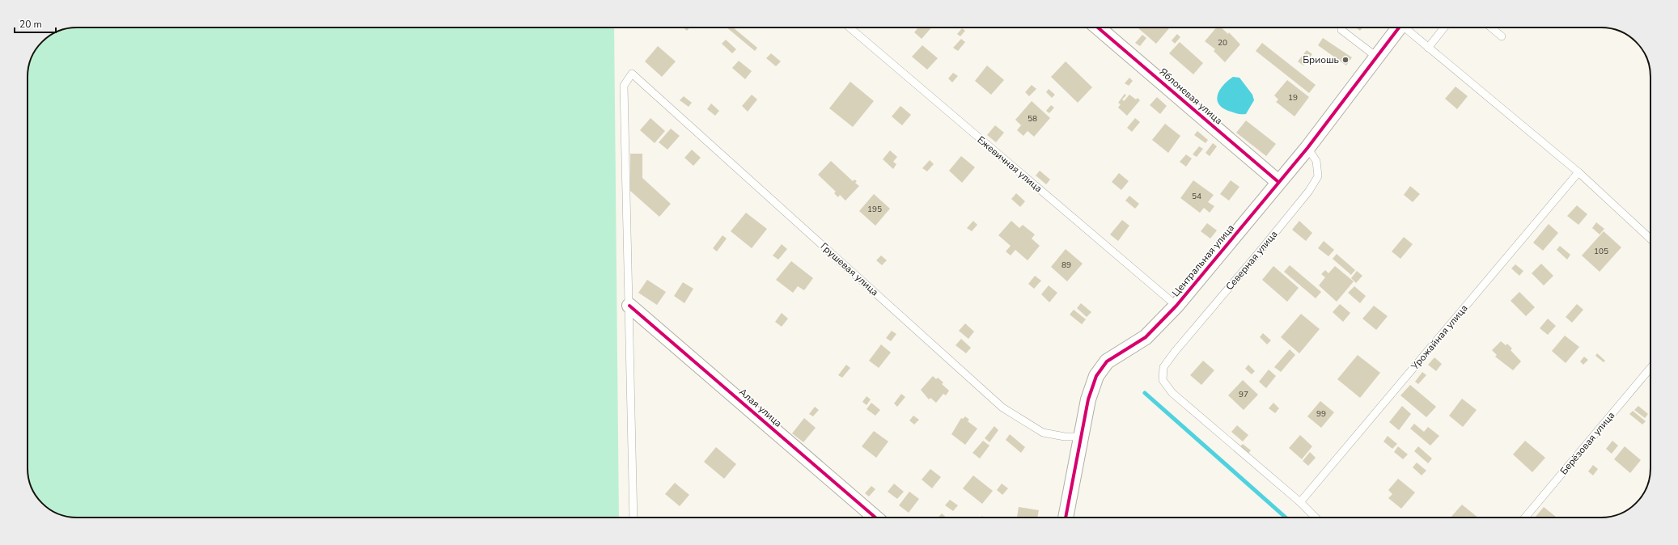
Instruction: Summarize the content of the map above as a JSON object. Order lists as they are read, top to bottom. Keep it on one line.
{"streets":{"street":["Яблоневая улица","Центральная улица","Алая улица"],"lane":["Ежевичная улица","Северная улица","Грушевая улица","Урожайная улица","Берёзовая улица"]},"crossings":[["Яблоневая улица","Центральная улица"],["Ежевичная улица","Центральная улица"],["Центральная улица","Северная улица"],["Центральная улица","Грушевая улица"],["Северная улица","Урожайная улица"],["Грушевая улица","Алая улица"]],"places":["Бриошь"],"house_numbers":["20","19","58","54","195","105","89","97","99"],"scale_bar":"20 m"}
